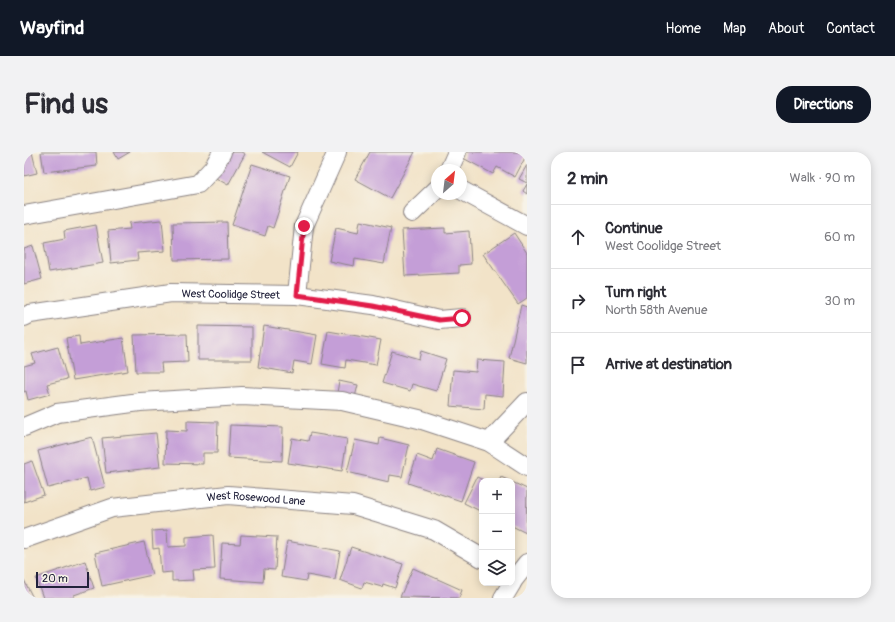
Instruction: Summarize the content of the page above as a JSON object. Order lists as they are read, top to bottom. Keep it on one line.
{"streets":{"street":["West Coolidge Street","West Rosewood Lane"]},"scale_bar":"20 m","north":"top right","page":{"header":"Wayfind","nav":["Home","Map","About","Contact"],"buttons":"Directions","title":"Find us","heading":["2 min","Walk · 90 m"],"list":[["Continue","West Coolidge Street","60 m"],["Turn right","North 58th Avenue","30 m"],"Arrive at destination"],"map_buttons":["+","−"],"scale":"20 m"}}
